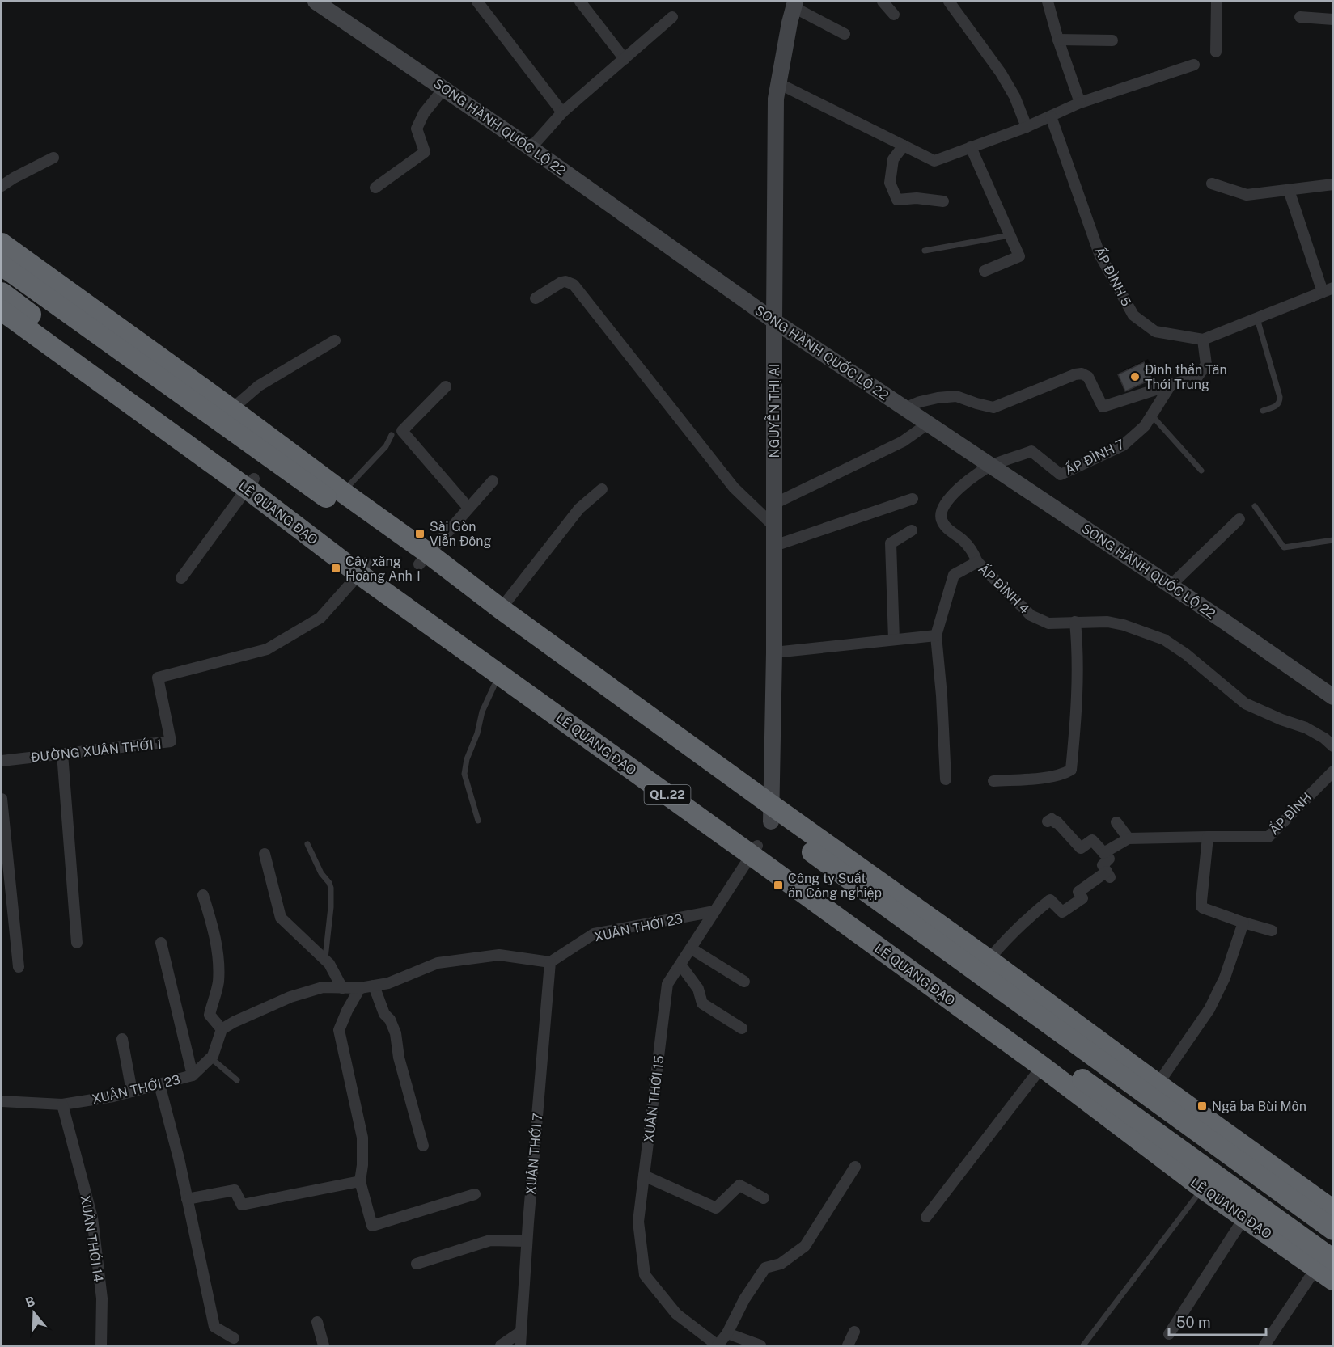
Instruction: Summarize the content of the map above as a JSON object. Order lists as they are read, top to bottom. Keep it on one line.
{"streets":{"highway":["LÊ QUANG ĐẠO","QL.22"],"street":["SONG HÀNH QUỐC LỘ 22","ẤP ĐÌNH 5","NGUYỄN THỊ AI","ẤP ĐÌNH 7","ẤP ĐÌNH 4","ĐƯỜNG XUÂN THỚI 1","ẤP ĐÌNH","XUÂN THỚI 23","XUÂN THỚI 15","XUÂN THỚI 7","XUÂN THỚI 14"]},"crossings":[["SONG HÀNH QUỐC LỘ 22","NGUYỄN THỊ AI"],["SONG HÀNH QUỐC LỘ 22","ẤP ĐÌNH 7"],["NGUYỄN THỊ AI","QL.22"],["LÊ QUANG ĐẠO","ĐƯỜNG XUÂN THỚI 1"],["LÊ QUANG ĐẠO","XUÂN THỚI 15"],["XUÂN THỚI 23","XUÂN THỚI 15"],["XUÂN THỚI 23","XUÂN THỚI 7"],["XUÂN THỚI 23","XUÂN THỚI 14"]],"places":{"other":["Đình thần Tân Thới Trung"],"transit":["Sài Gòn Viễn Đông","Cây xăng Hoàng Anh 1","Công ty Suất ăn Công nghiệp","Ngã ba Bùi Môn"]},"scale_bar":"50 m","north":"top"}
